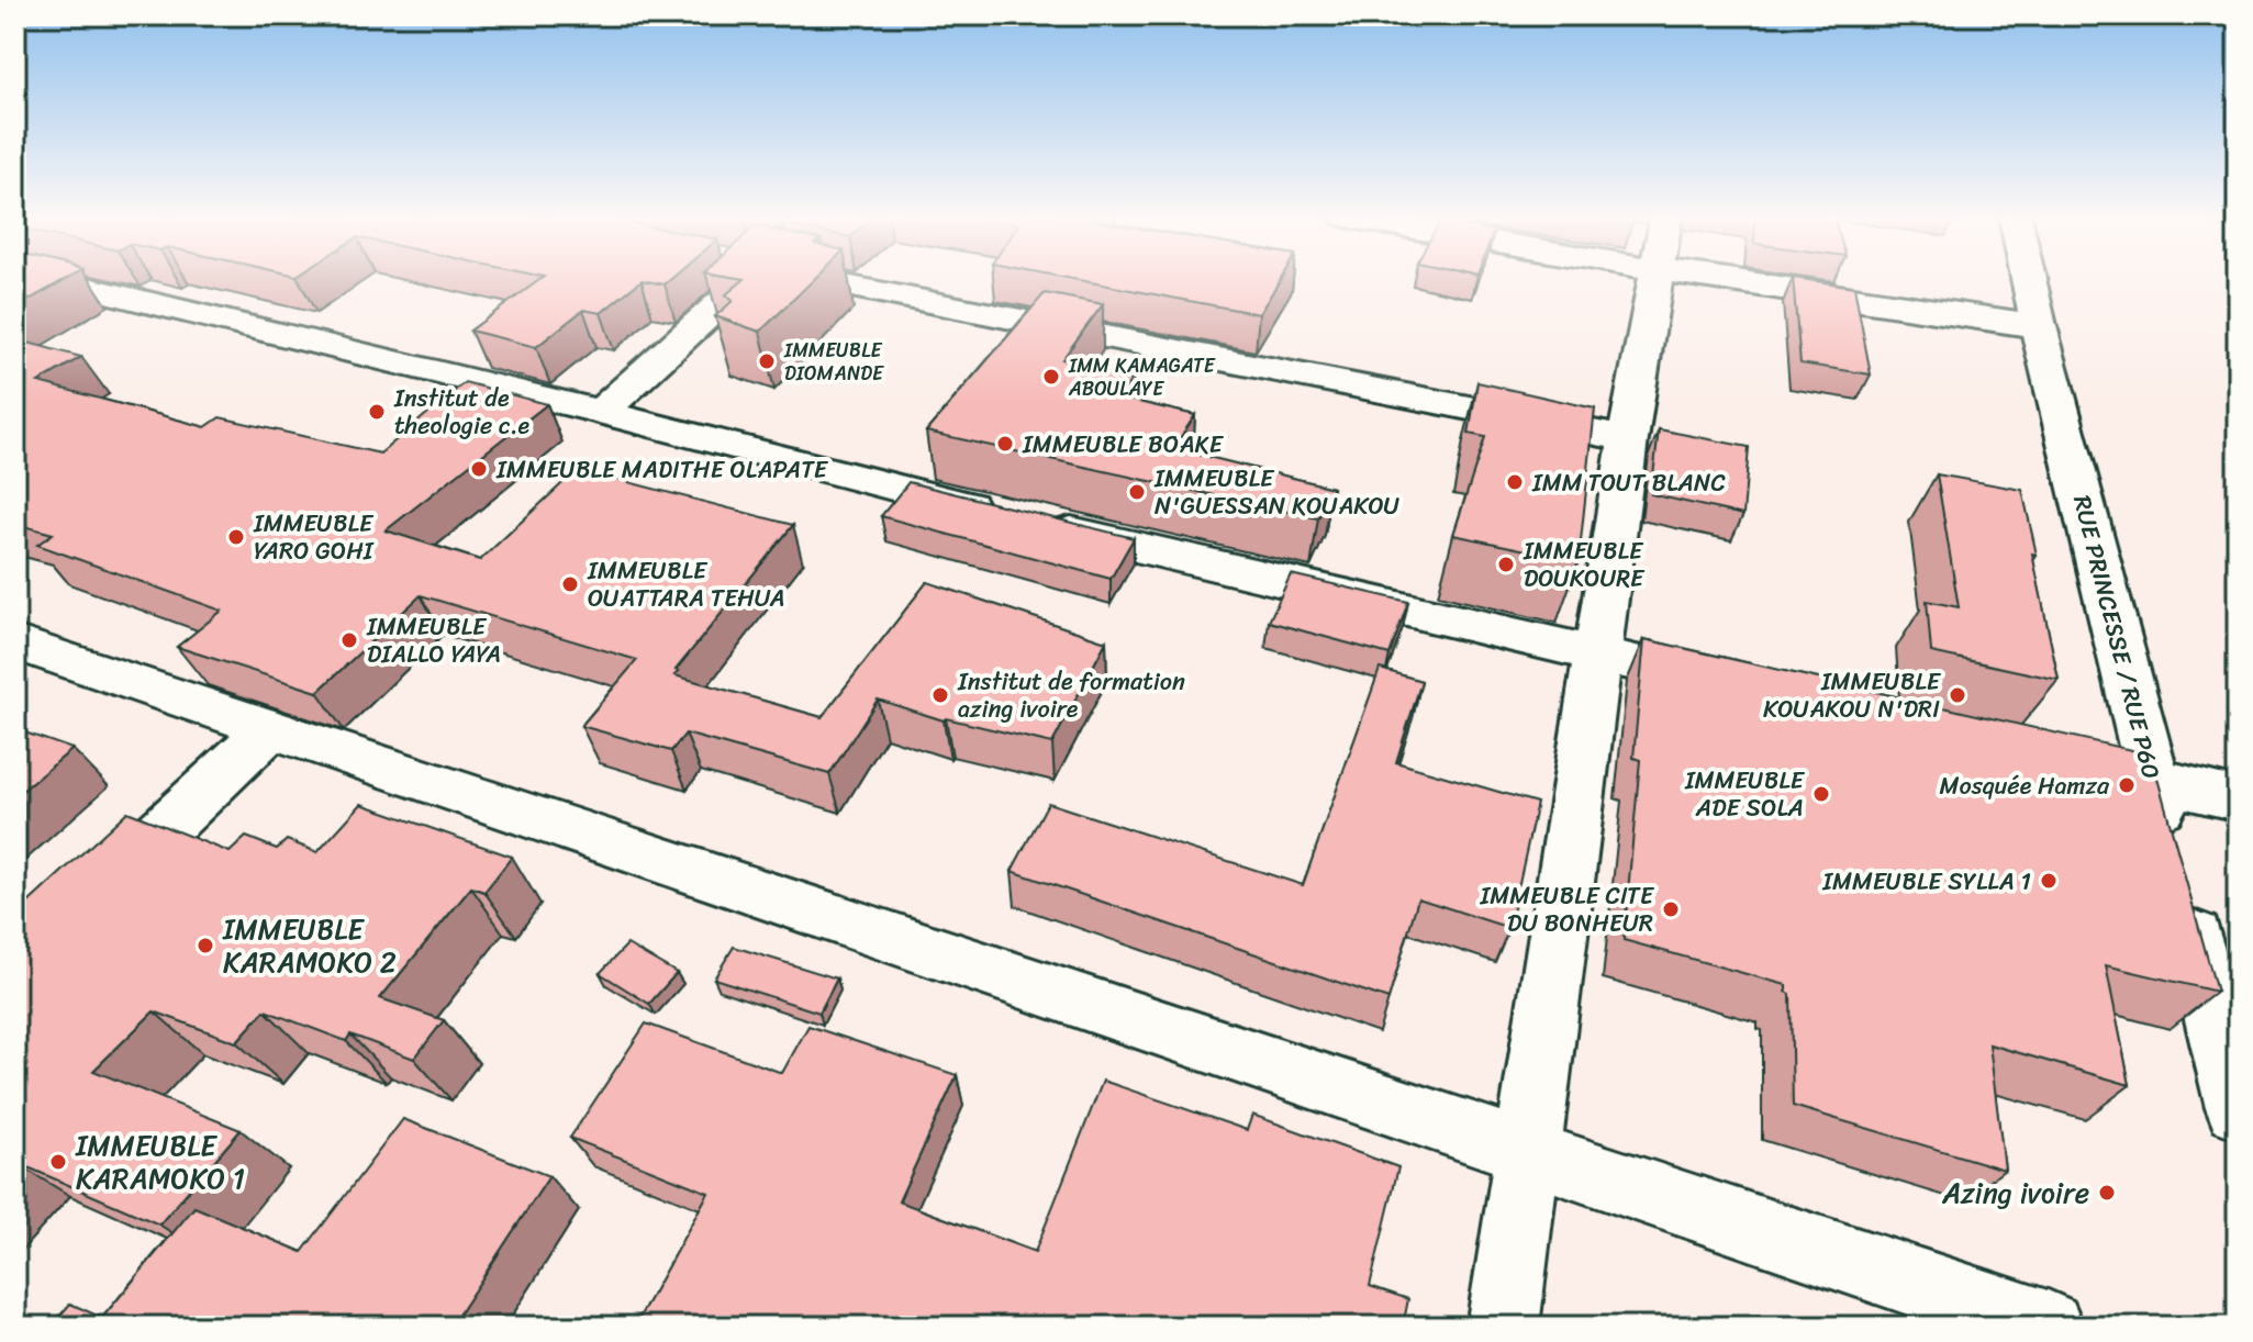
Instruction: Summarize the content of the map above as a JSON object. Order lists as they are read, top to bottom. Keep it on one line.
{"streets":{"street":["RUE PRINCESSE / RUE P60"]},"places":["IMMEUBLE DIOMANDE","IMM KAMAGATE ABOULAYE","Institut de theologie c.e","IMMEUBLE BOAKE","IMMEUBLE MADITHE OLAPATE","IMM TOUT BLANC","IMMEUBLE N'GUESSAN KOUAKOU","IMMEUBLE YARO GOHI","IMMEUBLE DOUKOURE","IMMEUBLE OUATTARA TEHUA","IMMEUBLE DIALLO YAYA","Institut de formation azing ivoire","IMMEUBLE KOUAKOU N'DRI","Mosquée Hamza","IMMEUBLE ADE SOLA","IMMEUBLE SYLLA 1","IMMEUBLE CITE DU BONHEUR","IMMEUBLE KARAMOKO 2","IMMEUBLE KARAMOKO 1","Azing ivoire"]}
